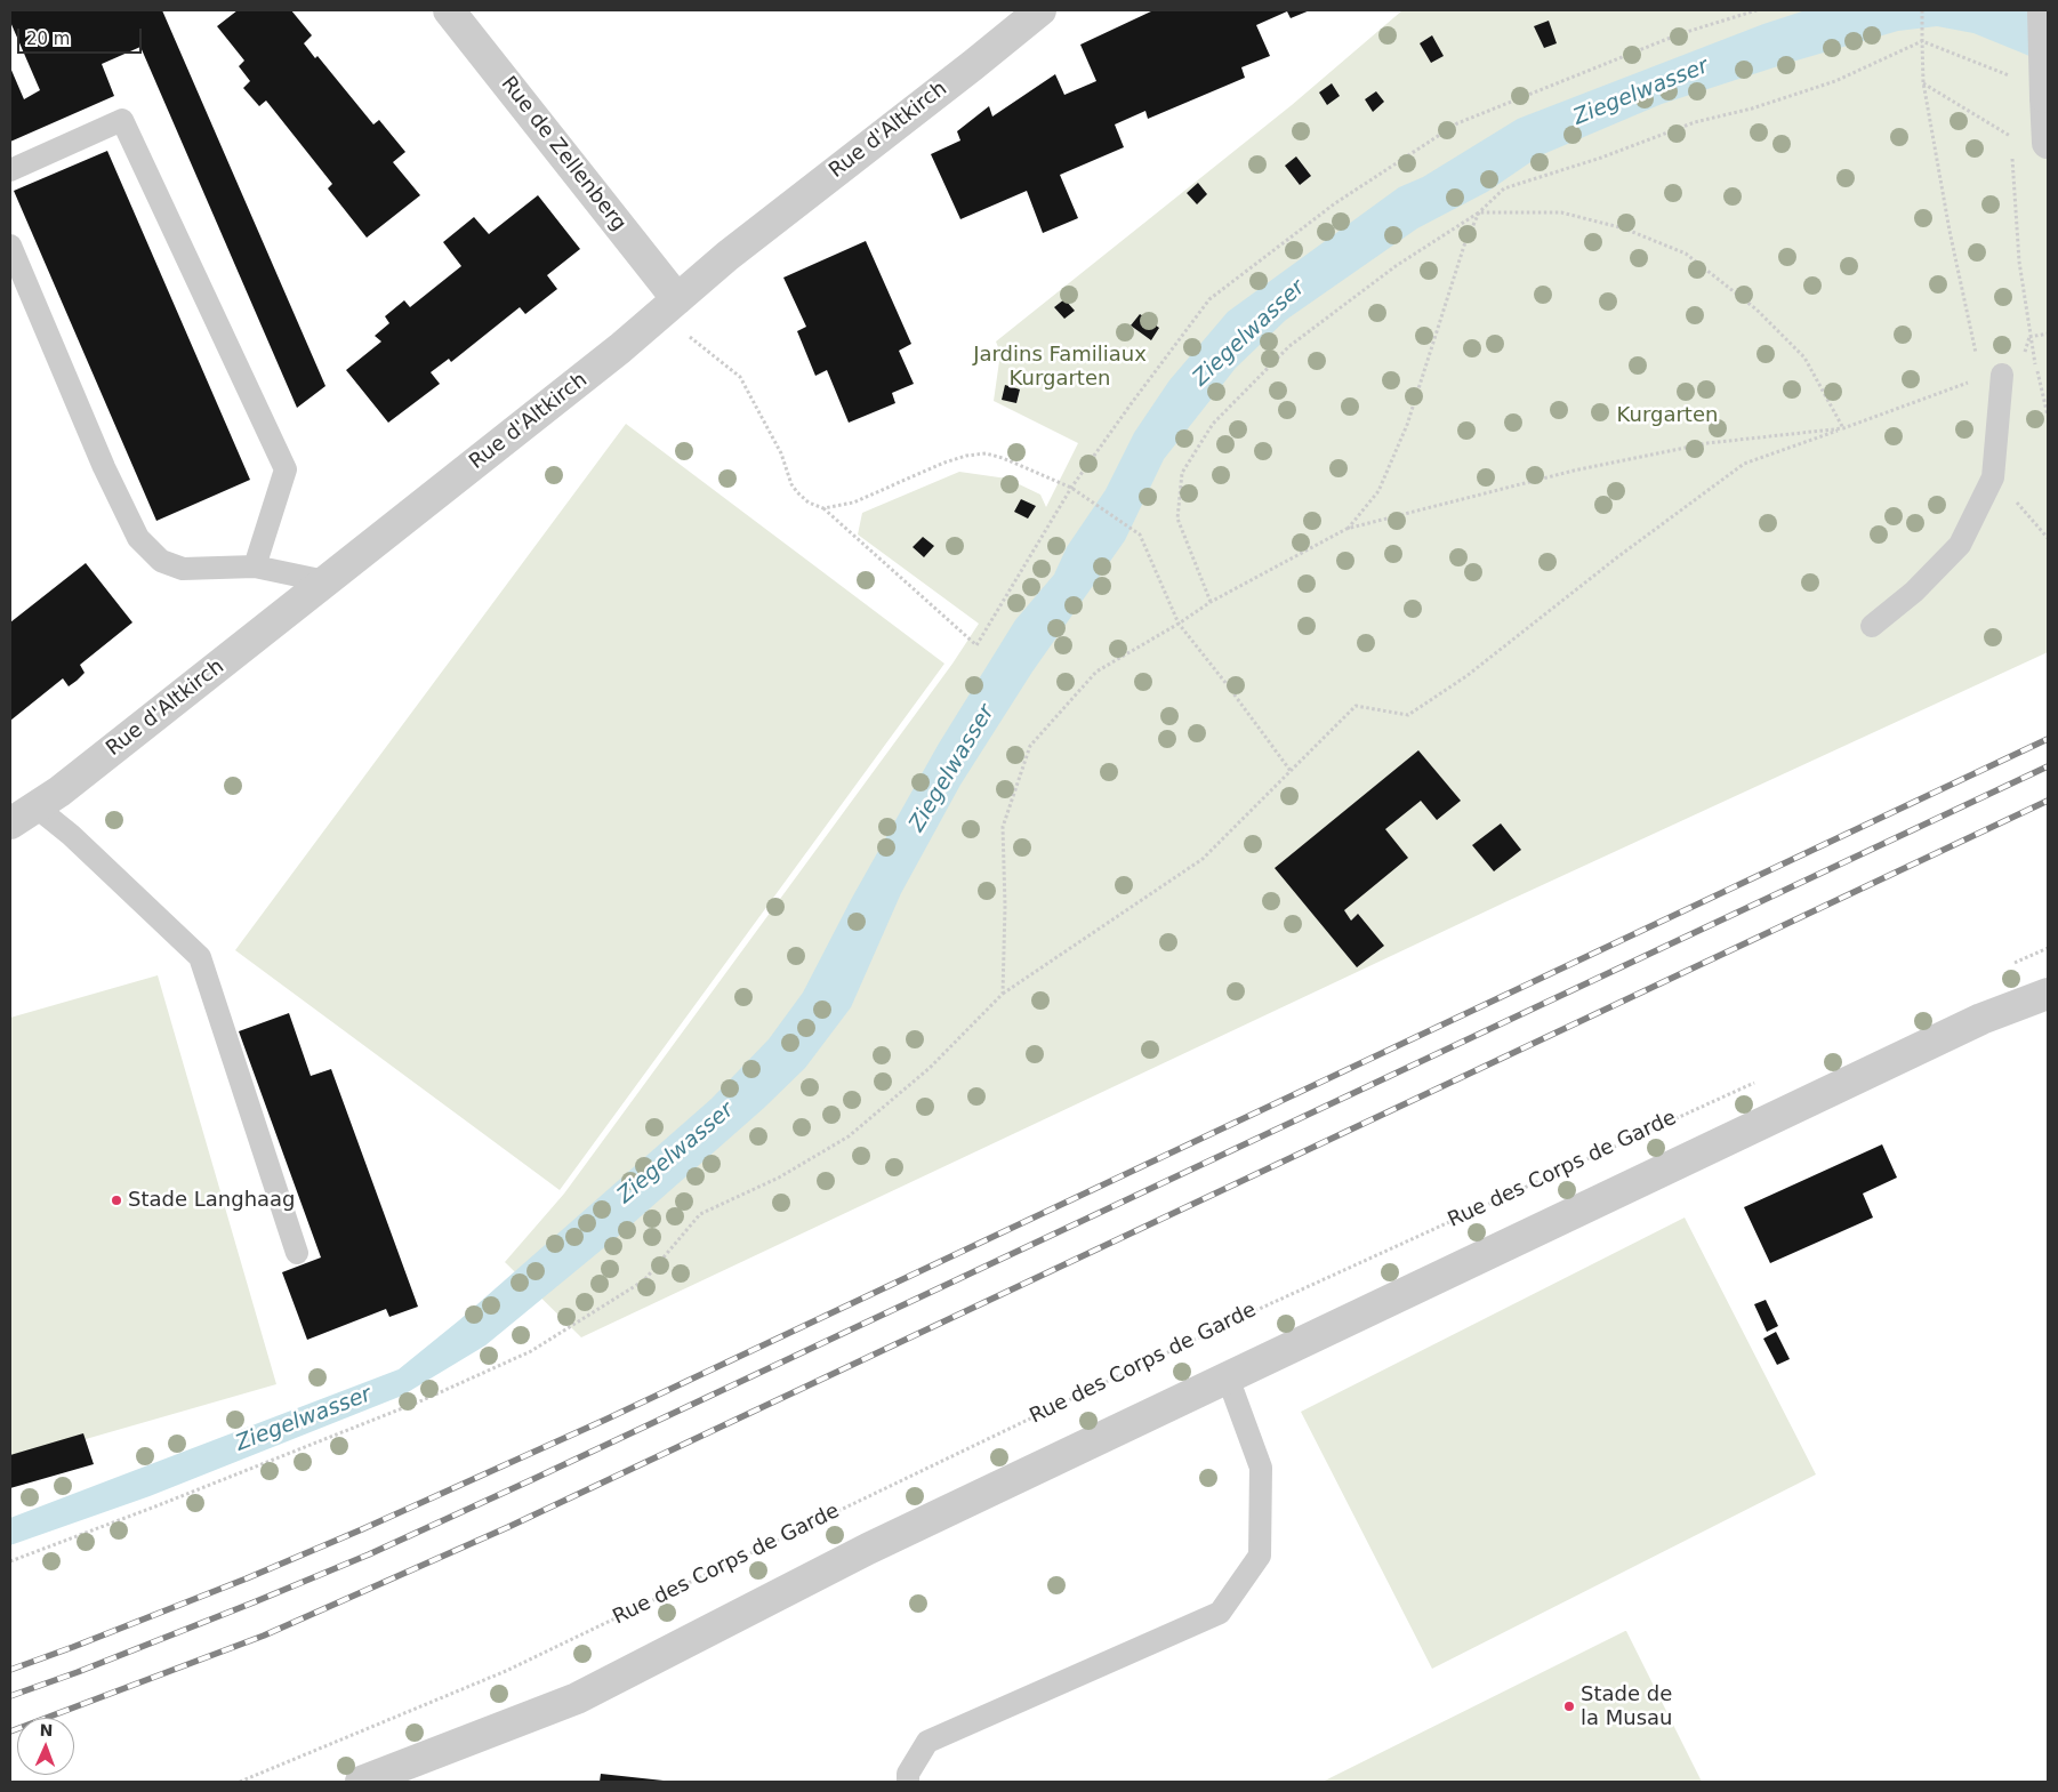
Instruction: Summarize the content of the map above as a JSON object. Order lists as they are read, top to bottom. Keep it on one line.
{"streets":{"street":["Rue d'Altkirch","Rue de Zellenberg"],"path":["Rue des Corps de Garde"]},"crossings":[["Rue d'Altkirch","Rue de Zellenberg"]],"water":["Ziegelwasser"],"parks":["Jardins Familiaux Kurgarten","Kurgarten"],"places":["Stade Langhaag","Stade de la Musau"],"scale_bar":"20 m","north":"top"}
